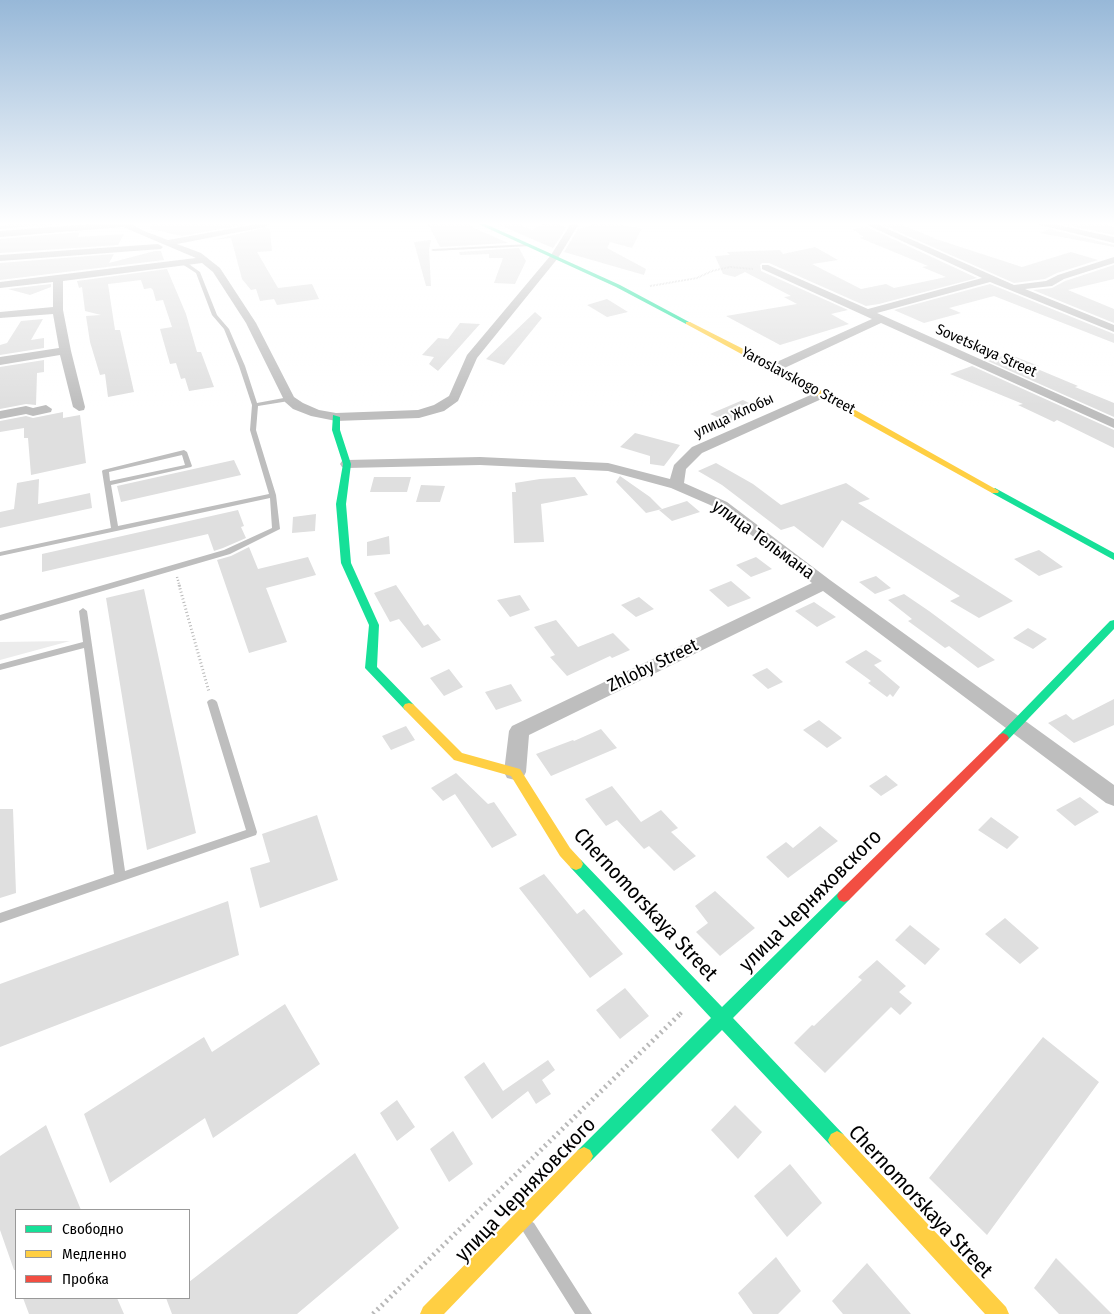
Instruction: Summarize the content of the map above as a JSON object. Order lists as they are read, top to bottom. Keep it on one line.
{"streets":{"street":["Sovetskaya Street","Yaroslavskogo Street","улица Жлобы","улица Тельмана","Zhloby Street","улица Черняховского","Chernomorskaya Street"]},"crossings":[["Sovetskaya Street","улица Жлобы"],["Yaroslavskogo Street","улица Жлобы"],["улица Жлобы","улица Тельмана"],["улица Тельмана","Zhloby Street"],["улица Тельмана","улица Черняховского"],["Zhloby Street","Chernomorskaya Street"],["улица Черняховского","Chernomorskaya Street"]],"legend":["Свободно","Медленно","Пробка"]}
